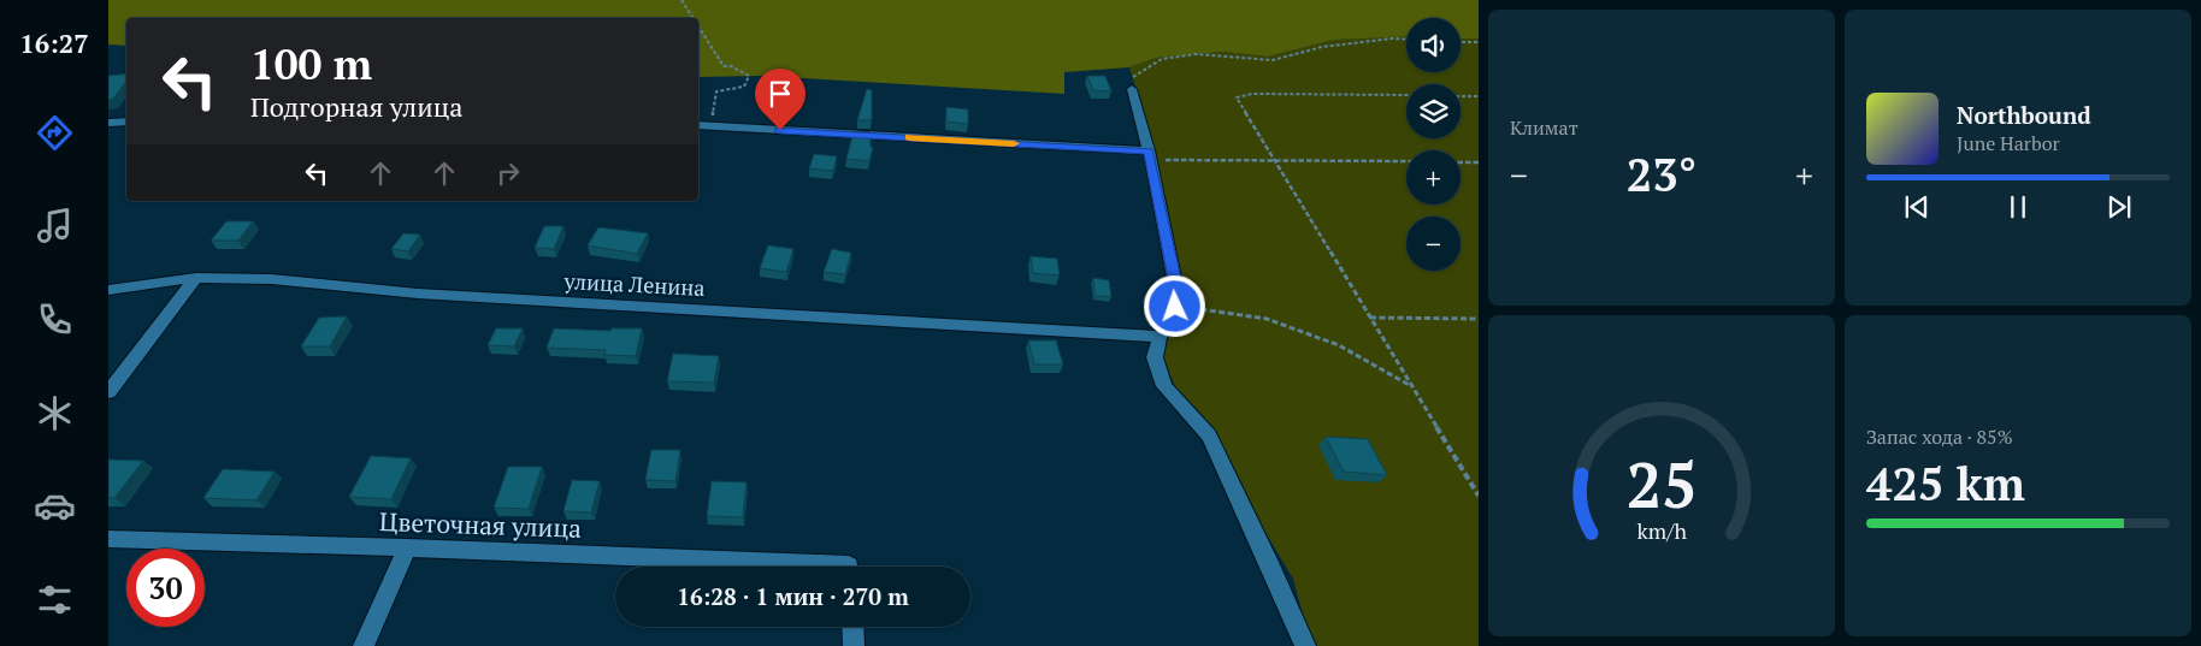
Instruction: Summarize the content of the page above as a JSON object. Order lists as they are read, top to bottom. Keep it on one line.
{"streets":{"street":["улица Ленина","Цветочная улица"]},"page":{"tabs":"16:27","tile":["Климат",["Запас хода · 85%","425 km"]],"map_buttons":["+","−"],"turn":["100 m","Подгорная улица"],"song":["Northbound","June Harbor"],"heat":["−","23°","+"],"limit":"30","trip":"16:28 · 1 мин · 270 m","gauge":["25","km/h"]}}
